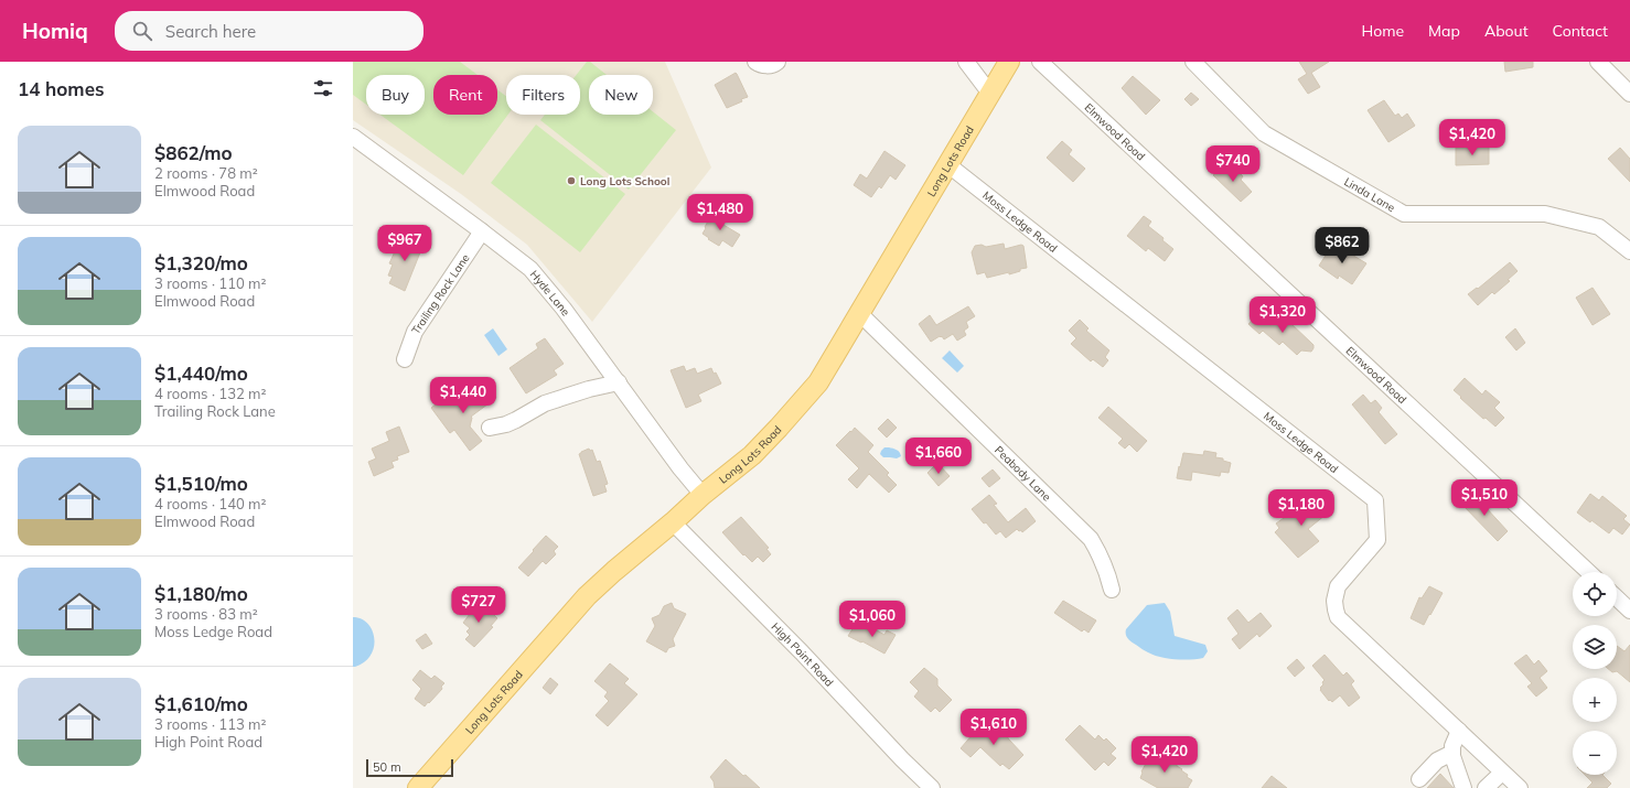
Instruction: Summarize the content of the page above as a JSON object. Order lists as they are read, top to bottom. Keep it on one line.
{"streets":{"main road":["Long Lots Road"],"street":["Elmwood Road","Linda Lane","Moss Ledge Road","Hyde Lane","Trailing Rock Lane","Peabody Lane","High Point Road"]},"crossings":[["Long Lots Road","Moss Ledge Road"],["Long Lots Road","Hyde Lane"],["Long Lots Road","Peabody Lane"],["Long Lots Road","High Point Road"],["Hyde Lane","Trailing Rock Lane"]],"places":["Long Lots School"],"scale_bar":"50 m","page":{"header":"Homiq","search":"Search here","nav":["Home","Map","About","Contact"],"heading":"14 homes","chip":["Buy","Rent","Filters","New"],"list":[{"name":"$862/mo","note":"2 rooms · 78 m² · Elmwood Road"},{"name":"$1,320/mo","note":"3 rooms · 110 m² · Elmwood Road"},{"name":"$1,440/mo","note":"4 rooms · 132 m² · Trailing Rock Lane"},{"name":"$1,510/mo","note":"4 rooms · 140 m² · Elmwood Road"},{"name":"$1,180/mo","note":"3 rooms · 83 m² · Moss Ledge Road"},{"name":"$1,610/mo","note":"3 rooms · 113 m² · High Point Road"}],"price":["$1,420","$740","$1,480","$967","$862","$1,320","$1,440","$1,660","$1,510","$1,180","$727","$1,060","$1,610","$1,420"],"map_buttons":["+","−"],"scale":"50 m"}}
